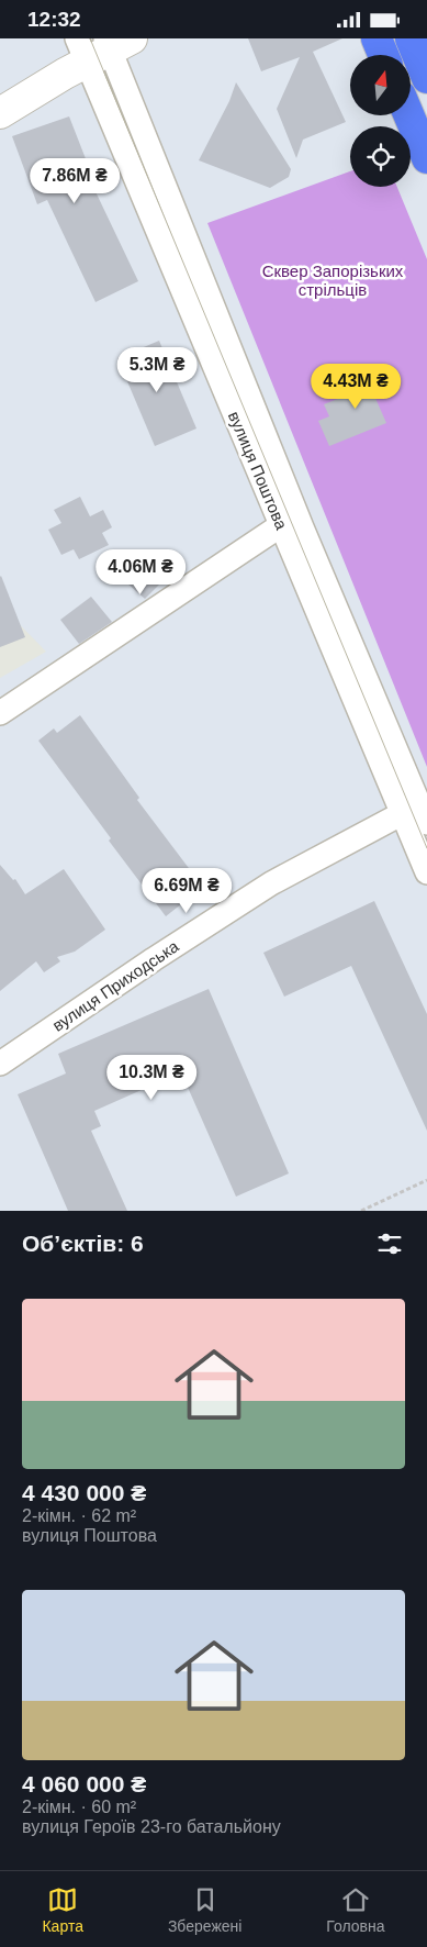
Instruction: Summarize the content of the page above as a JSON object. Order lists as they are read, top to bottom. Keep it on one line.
{"streets":{"street":["вулиця Поштова","вулиця Приходська"]},"crossings":[["вулиця Поштова","вулиця Приходська"]],"parks":["Сквер Запорізьких стрільців"],"north":"top","page":{"status":"12:32","price":["7.86M ₴","5.3M ₴","4.43M ₴","4.06M ₴","6.69M ₴","10.3M ₴"],"heading":"Об’єктів: 6","list":[{"name":"4 430 000 ₴","note":"2-кімн. · 62 m² · вулиця Поштова"},{"name":"4 060 000 ₴","note":"2-кімн. · 60 m² · вулиця Героїв 23-го батальйону"}],"tabs":["Карта","Збережені","Головна"]}}
